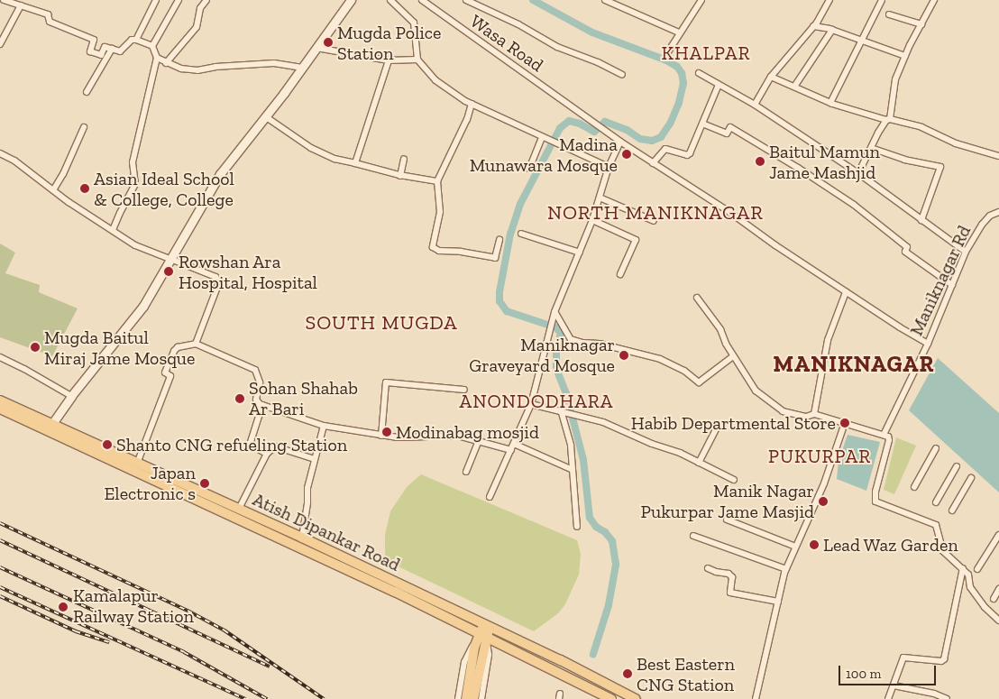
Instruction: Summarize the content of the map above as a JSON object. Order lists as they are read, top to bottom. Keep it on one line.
{"streets":{"main road":["Atish Dipankar Road"],"street":["Wasa Road","Maniknagar Rd"]},"districts":["KHALPAR","NORTH MANIKNAGAR","SOUTH MUGDA","MANIKNAGAR","ANONDODHARA","PUKURPAR"],"places":["Mugda Police Station","Madina Munawara Mosque","Baitul Mamun Jame Mashjid","Asian Ideal School & College, College","Rowshan Ara Hospital, Hospital","Mugda Baitul Miraj Jame Mosque","Maniknagar Graveyard Mosque","Sohan Shahab Ar Bari","Habib Departmental Store","Modinabag mosjid","Shanto CNG refueling Station","Japan Electronic s","Manik Nagar Pukurpar Jame Masjid","Lead Waz Garden","Kamalapur Railway Station","Best Eastern CNG Station"],"scale_bar":"100 m"}
